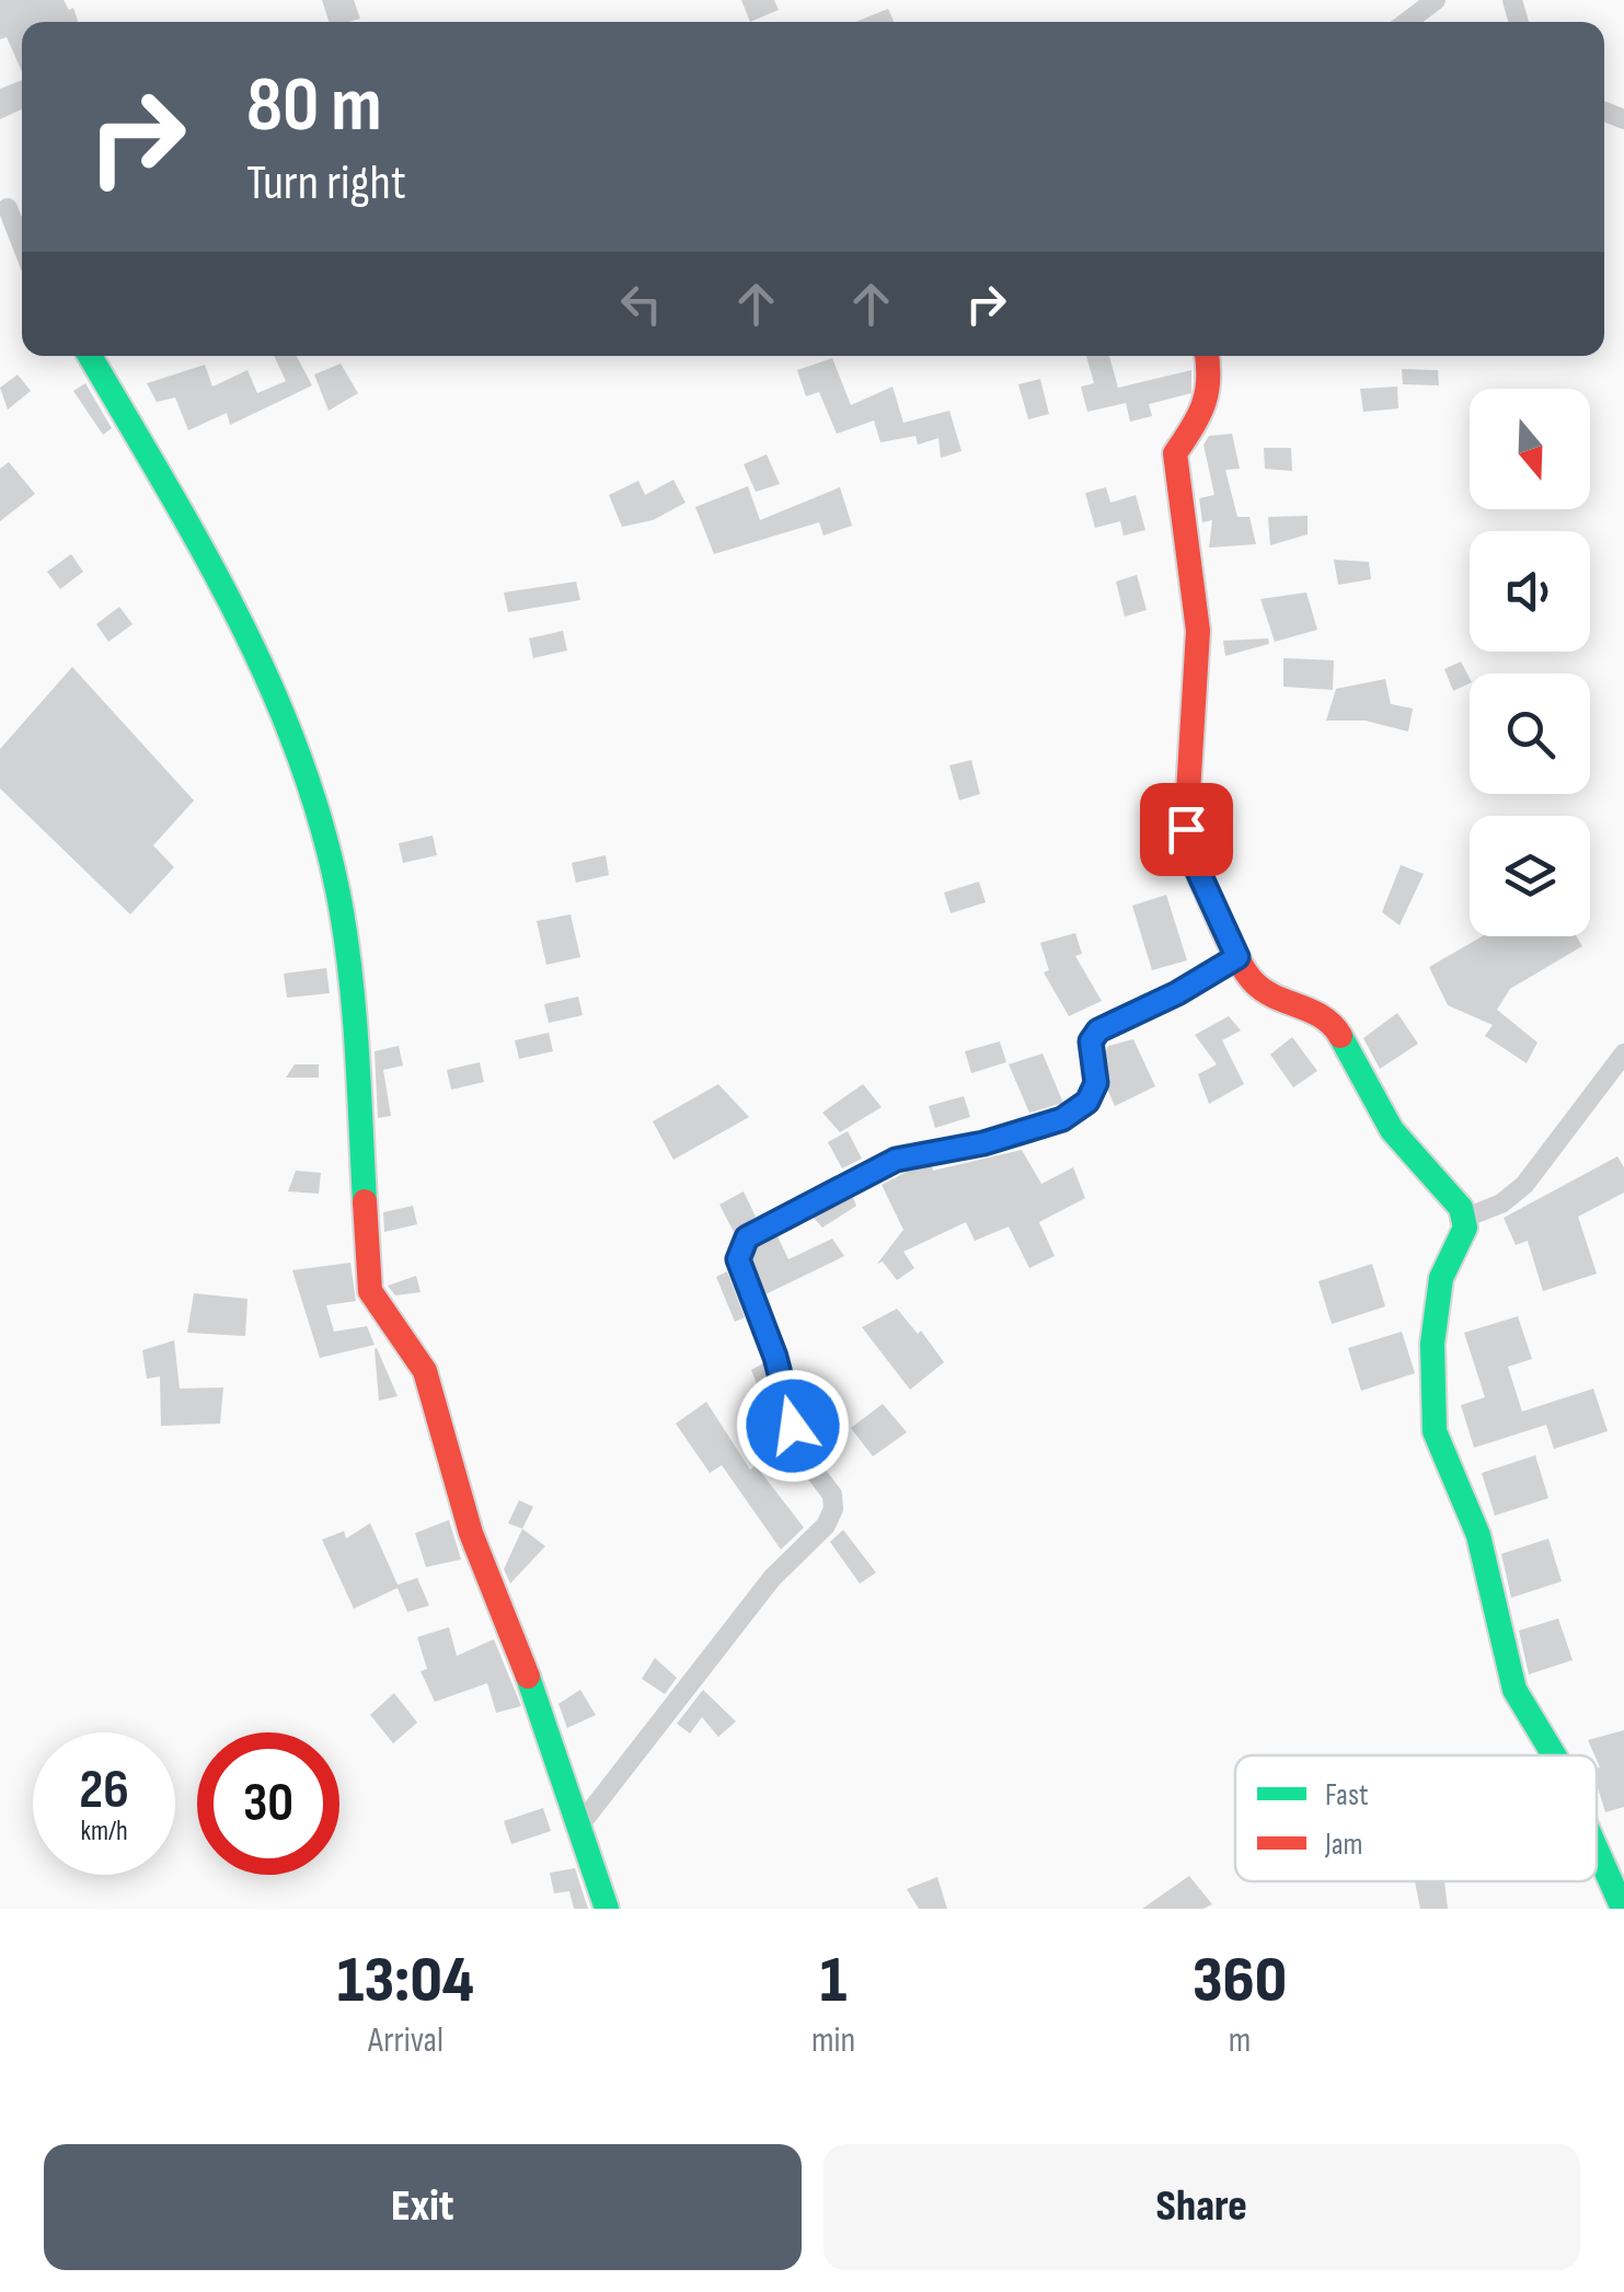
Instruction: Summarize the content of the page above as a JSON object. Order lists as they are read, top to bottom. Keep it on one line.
{"legend":["Fast","Jam"],"north":"bottom","page":{"turn":["80 m","Turn right"],"speed":"26 km/h","limit":"30","eta":["13:04","Arrival","1","min","360","m"],"buttons":["Exit","Share"]}}
